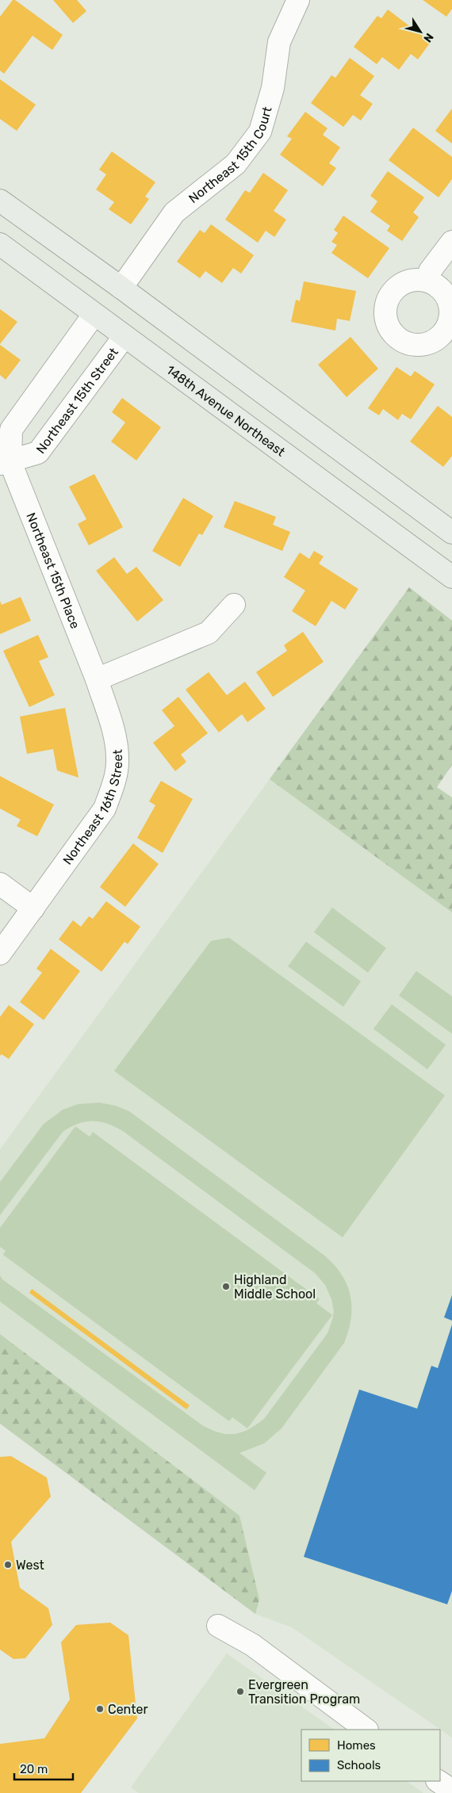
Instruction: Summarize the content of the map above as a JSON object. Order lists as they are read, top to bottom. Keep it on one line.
{"streets":{"main road":["148th Avenue Northeast"],"street":["Northeast 15th Court","Northeast 15th Street","Northeast 15th Place","Northeast 16th Street"]},"crossings":[["Northeast 15th Street","148th Avenue Northeast"],["Northeast 15th Street","Northeast 15th Place"],["Northeast 15th Place","Northeast 16th Street"]],"places":["Highland Middle School","West","Evergreen Transition Program","Center"],"legend":["Homes","Schools"],"scale_bar":"20 m","north":"bottom right"}
